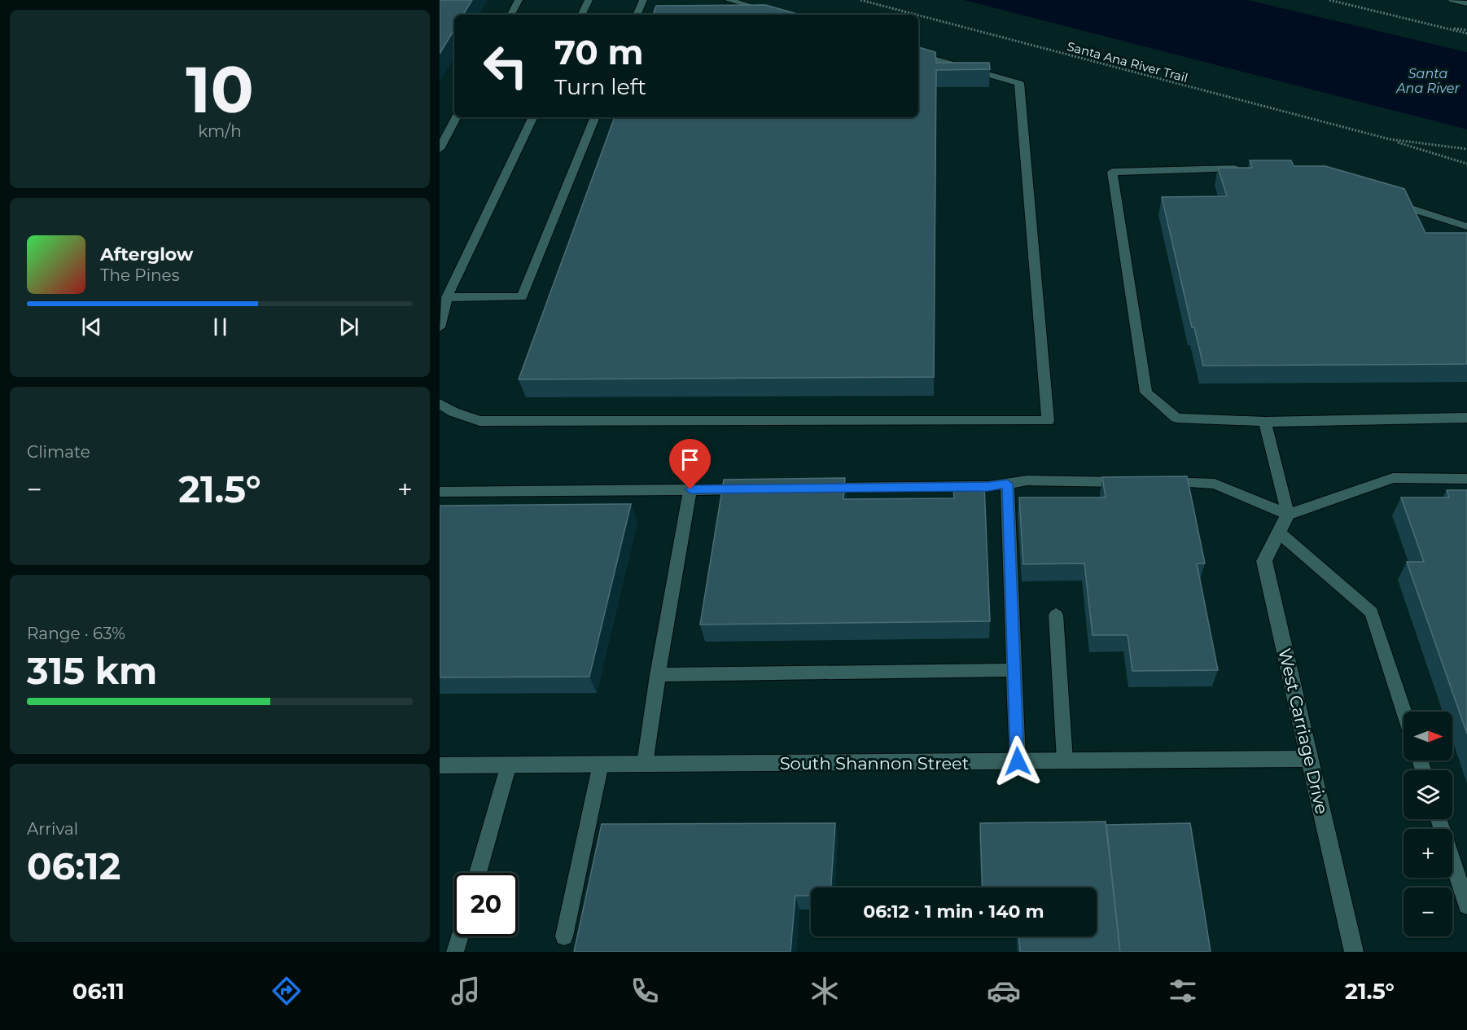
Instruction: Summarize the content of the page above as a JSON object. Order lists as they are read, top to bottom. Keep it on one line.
{"streets":{"street":["West Carriage Drive","South Shannon Street"],"path":["Santa Ana River Trail"]},"crossings":[["West Carriage Drive","South Shannon Street"]],"water":["Santa Ana River"],"north":"right","page":{"tile":[["10","km/h"],"Climate",["Range · 63%","315 km"],["Arrival","06:12"]],"turn":["70 m","Turn left"],"song":["Afterglow","The Pines"],"heat":["−","21.5°","+"],"map_buttons":["+","−"],"limit":"20","trip":"06:12 · 1 min · 140 m","tabs":["06:11","21.5°"]}}
